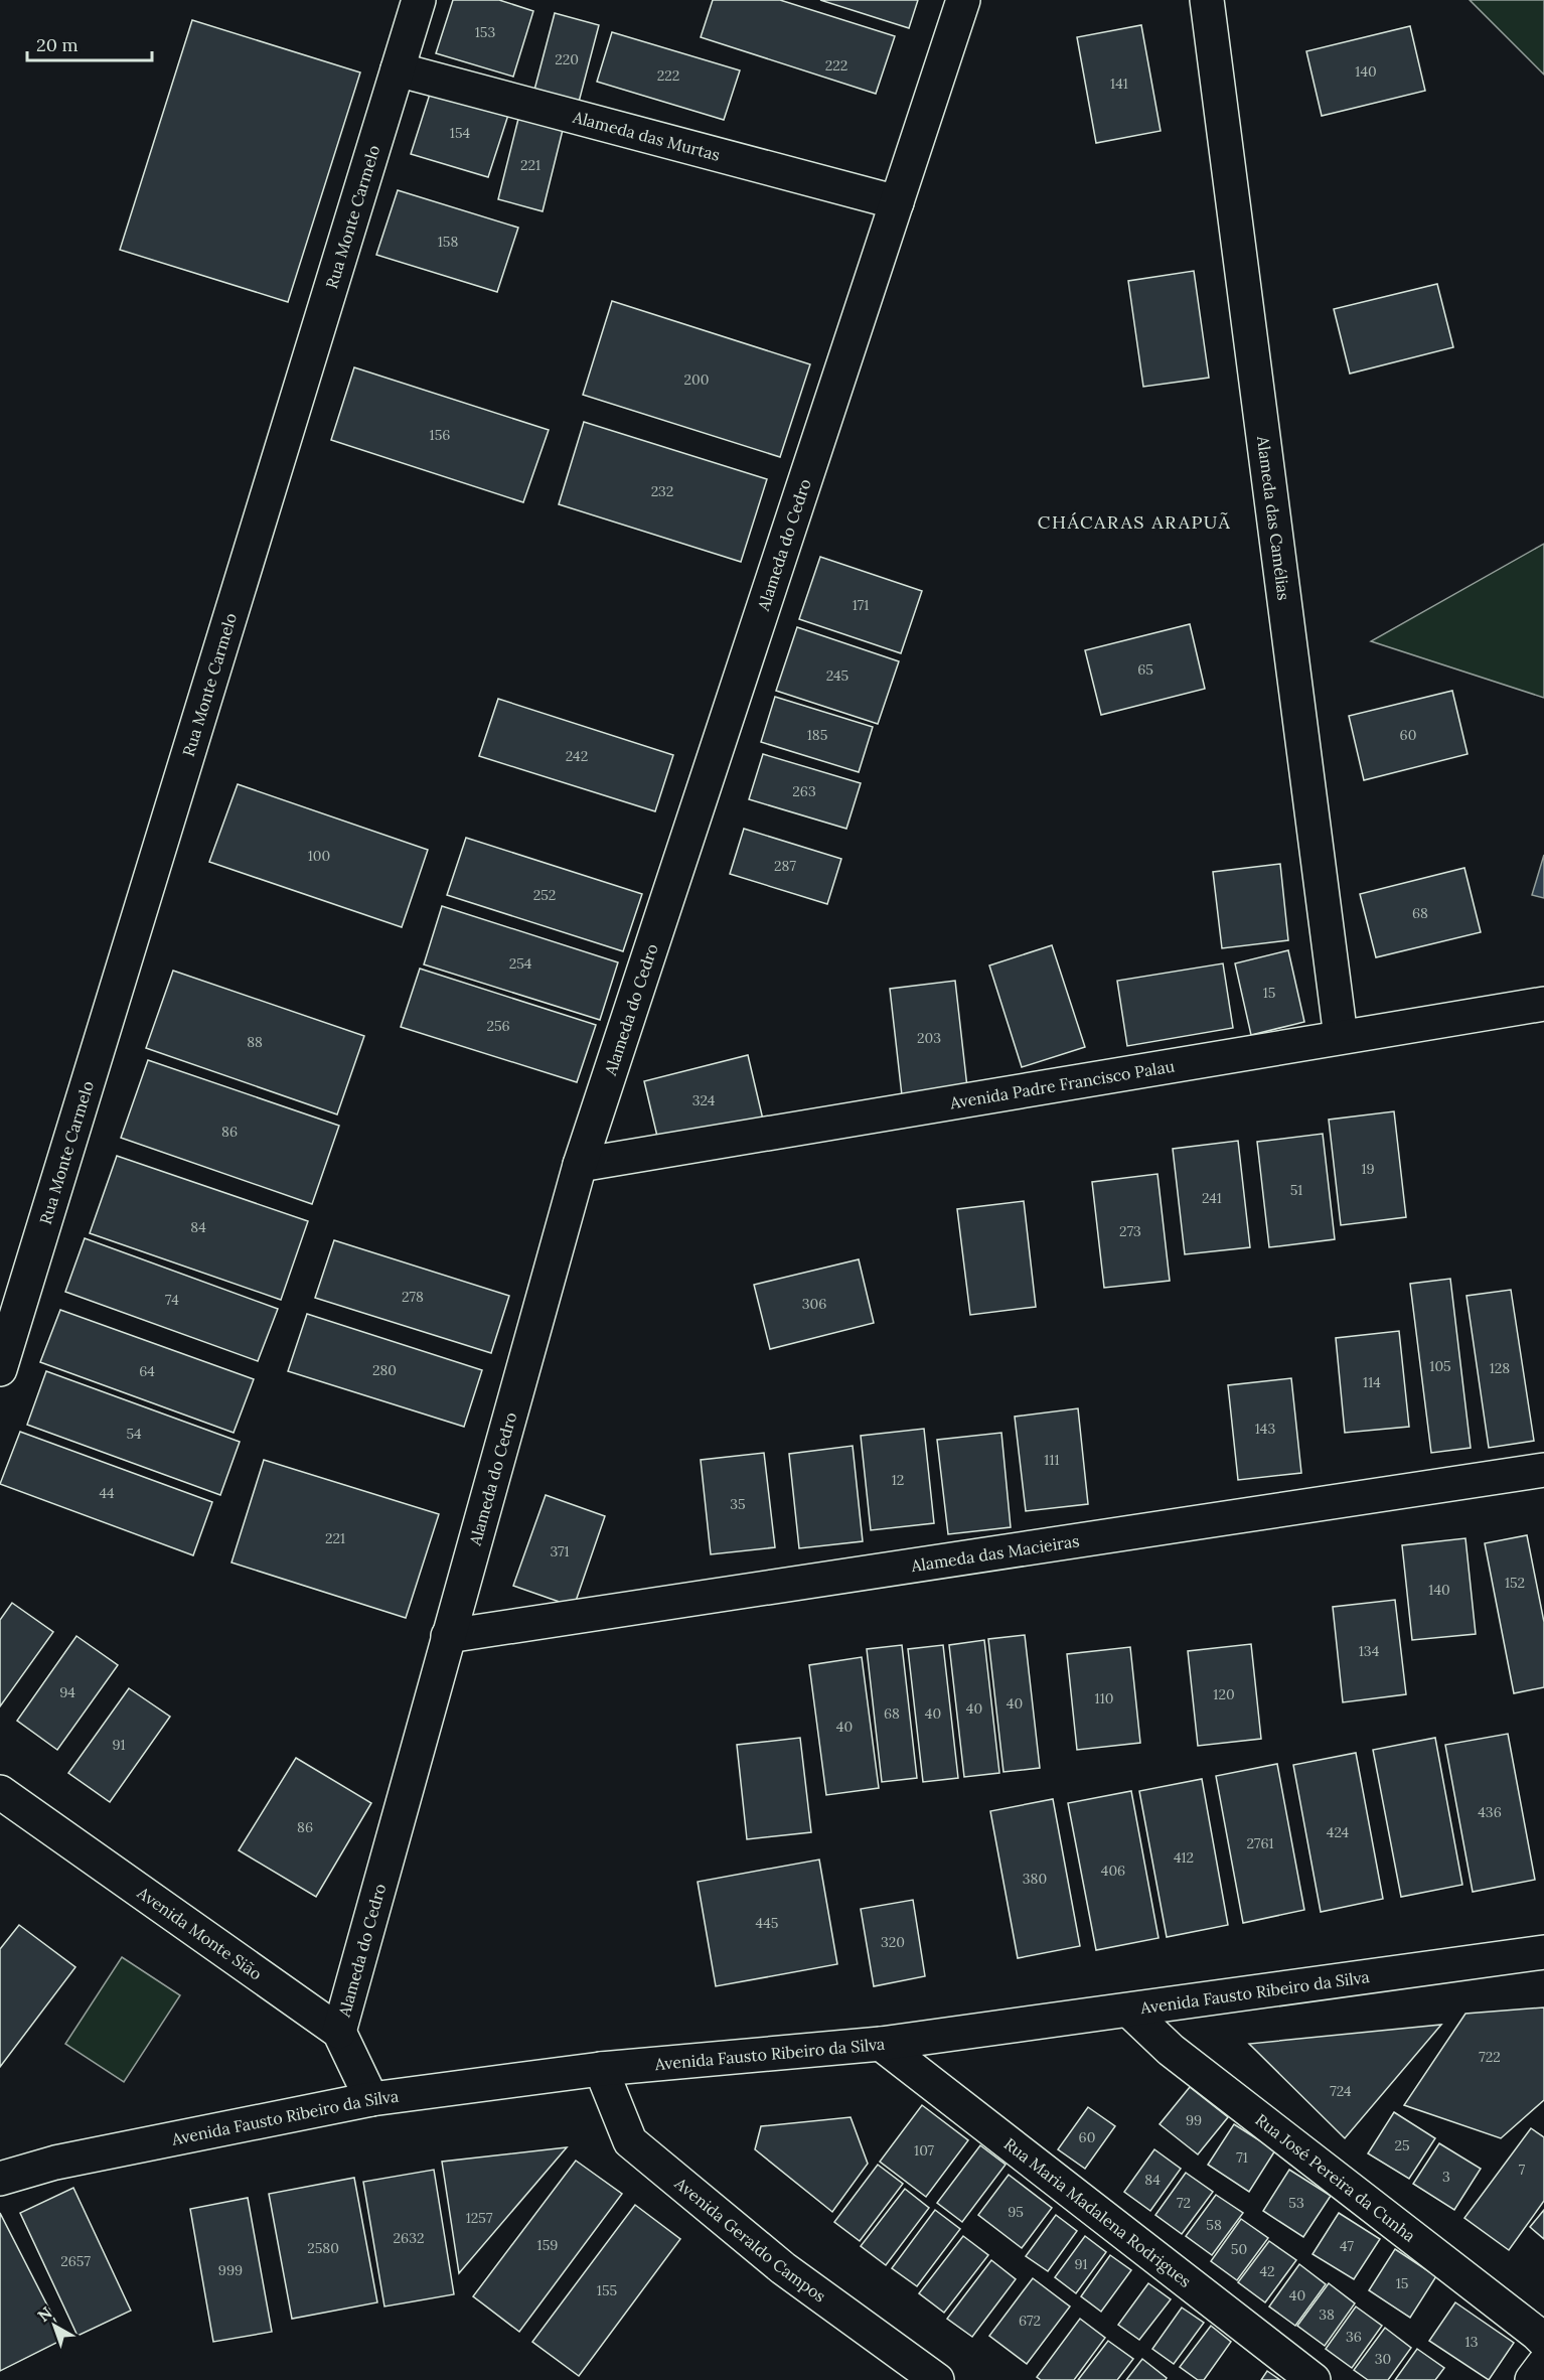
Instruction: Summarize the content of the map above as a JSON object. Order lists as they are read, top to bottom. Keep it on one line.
{"streets":{"street":["Alameda das Murtas","Rua Monte Carmelo","Alameda das Camélias","Alameda do Cedro","Avenida Padre Francisco Palau","Alameda das Macieiras","Avenida Monte Sião","Avenida Fausto Ribeiro da Silva","Rua José Pereira da Cunha","Rua Maria Madalena Rodrigues","Avenida Geraldo Campos"]},"crossings":[["Alameda das Murtas","Rua Monte Carmelo"],["Alameda das Murtas","Alameda do Cedro"],["Alameda das Camélias","Avenida Padre Francisco Palau"],["Alameda do Cedro","Avenida Padre Francisco Palau"],["Alameda do Cedro","Alameda das Macieiras"],["Alameda do Cedro","Avenida Monte Sião"],["Avenida Fausto Ribeiro da Silva","Rua José Pereira da Cunha"],["Avenida Fausto Ribeiro da Silva","Rua Maria Madalena Rodrigues"],["Avenida Fausto Ribeiro da Silva","Avenida Geraldo Campos"]],"districts":["CHÁCARAS ARAPUÃ"],"house_numbers":["153","220","222","140","222","141","154","221","158","200","156","232","171","65","245","185","60","242","263","100","287","252","68","254","15","256","203","88","324","86","19","51","241","84","273","278","74","306","105","128","280","64","114","143","54","111","12","44","35","221","371","152","140","134","94","120","110","40","40","68","40","40","91","436","86","424","2761","412","406","380","445","320","722","724","99","60","25","107","71","7","3","84","72","53","95","1257","58","2632","159","47","2580","50","2657","91","999","42","15","155","40","38","672","36","13","30"],"scale_bar":"20 m","north":"top left"}
